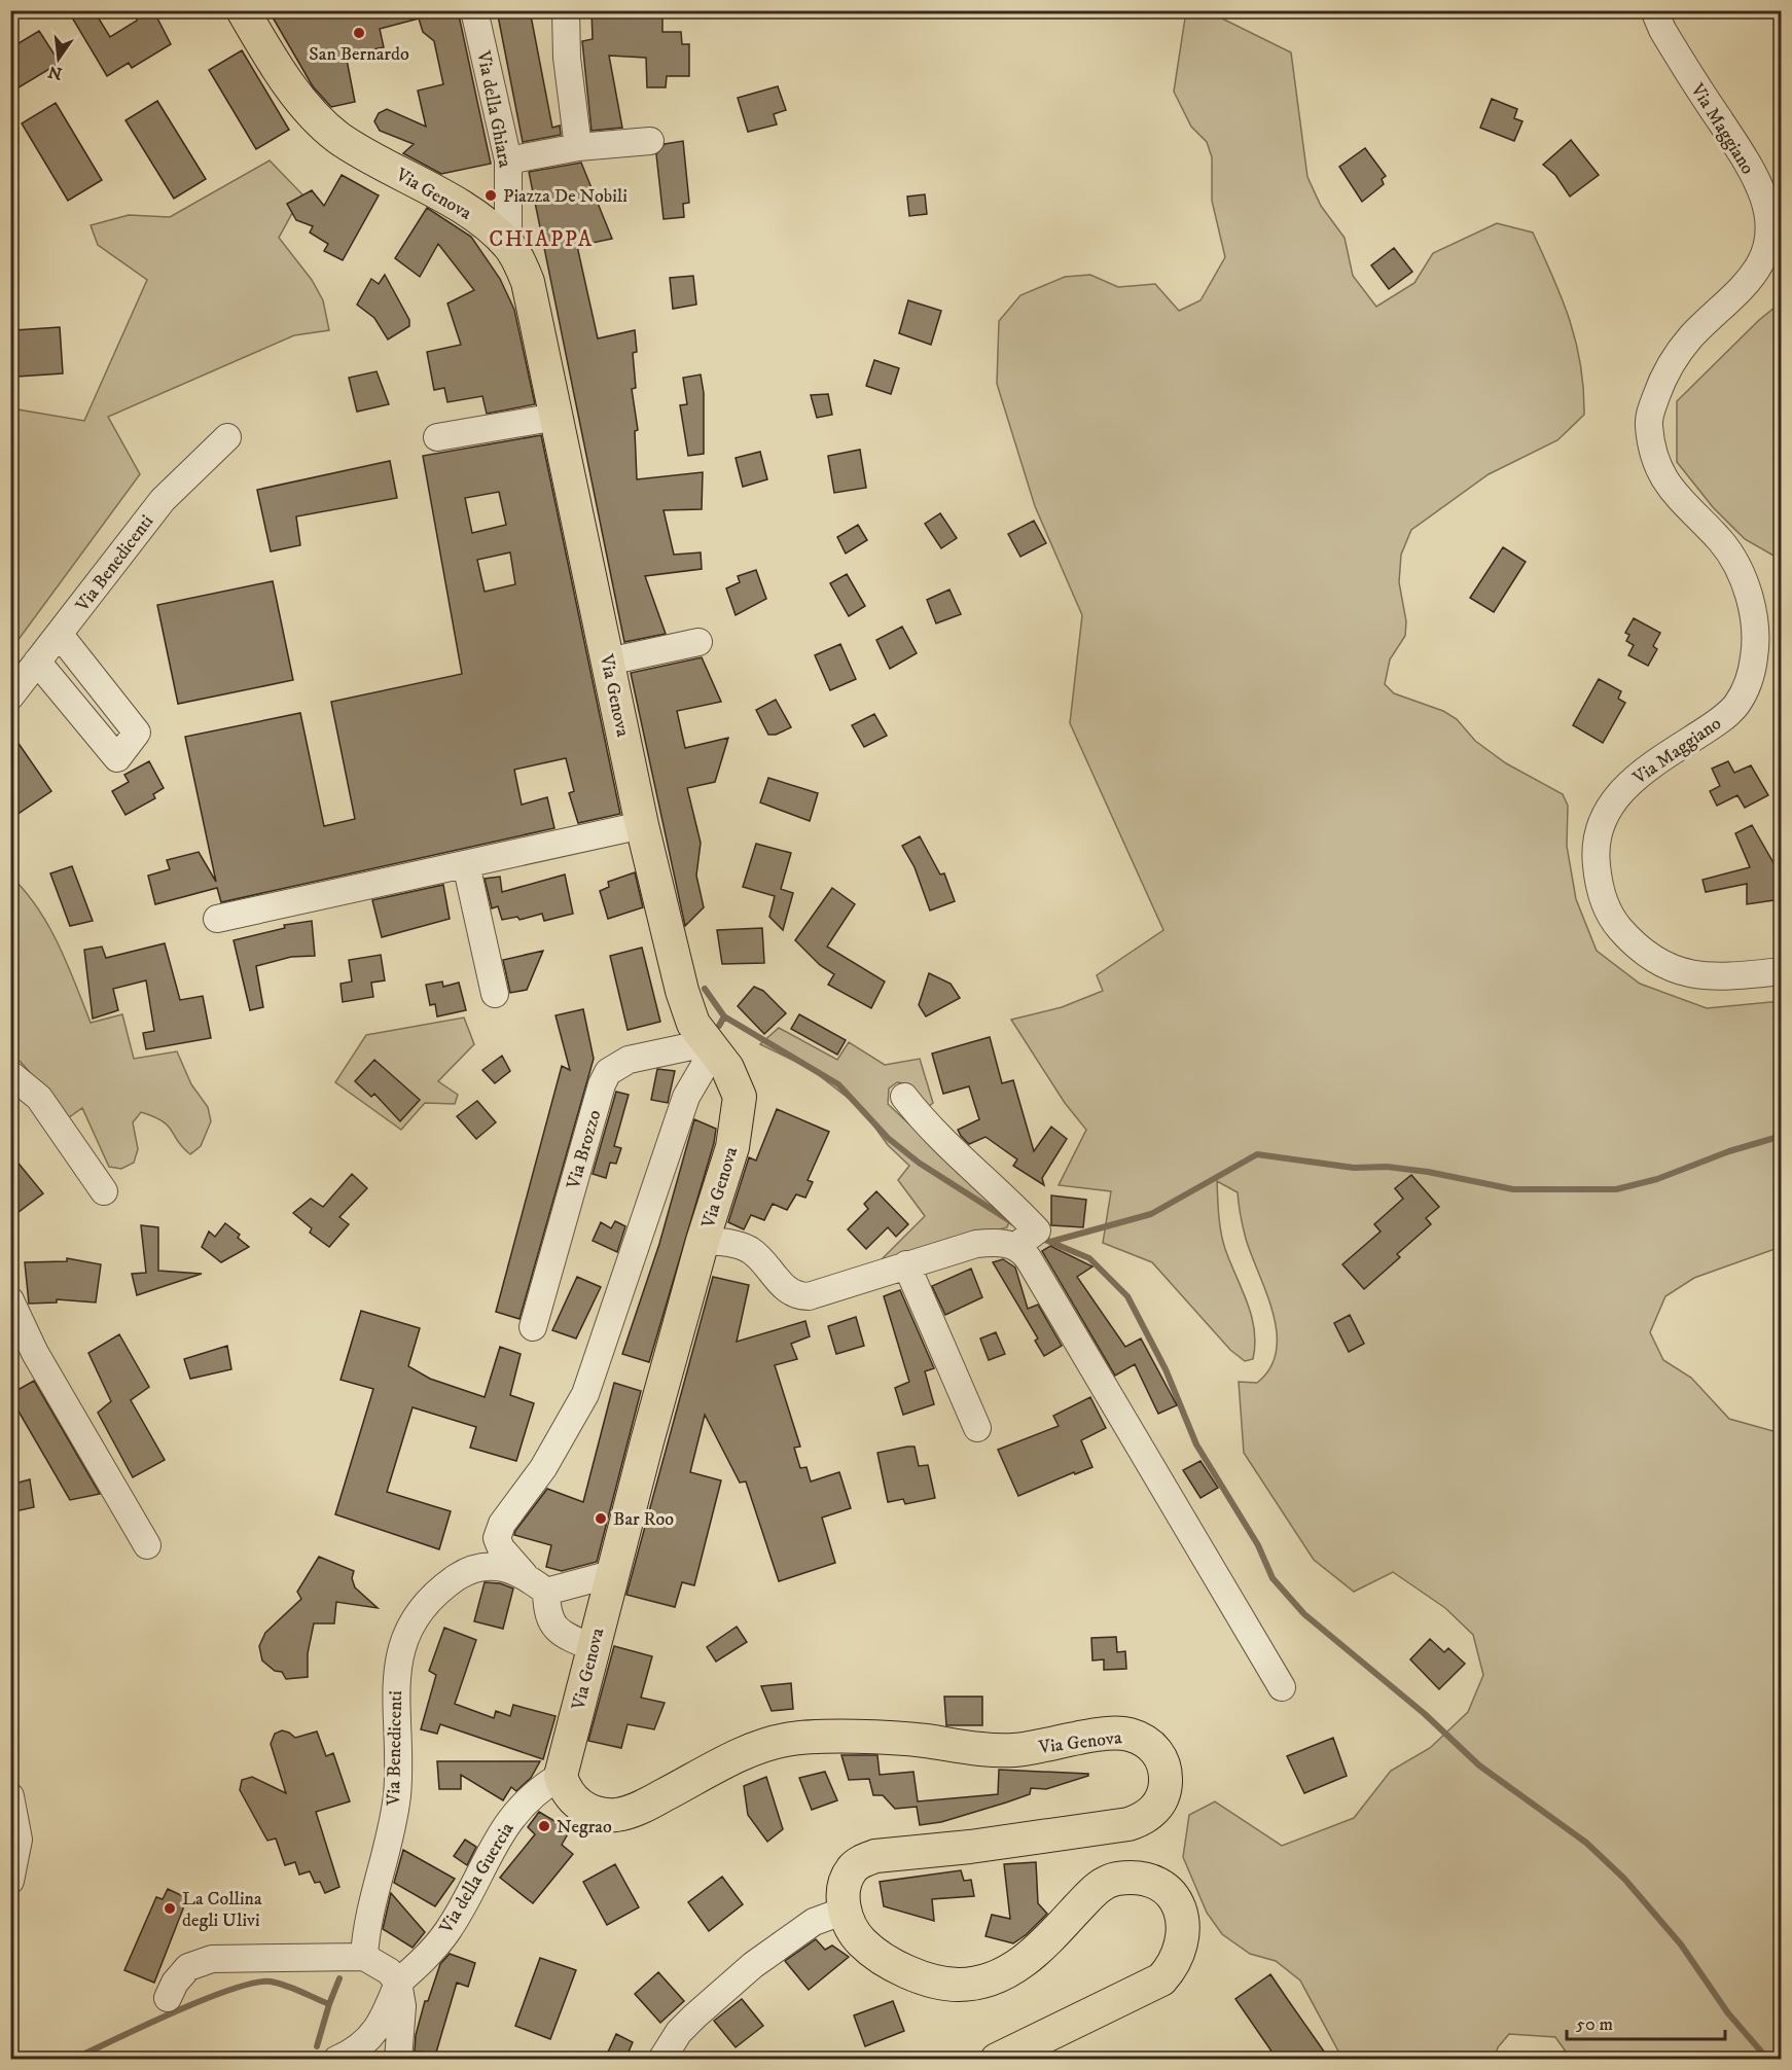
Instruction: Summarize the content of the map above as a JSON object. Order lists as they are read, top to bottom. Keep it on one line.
{"streets":{"main road":["Via Genova"],"street":["Via della Ghiara","Via Maggiano","Via Benedicenti","Via Brozzo","Via della Guercia"]},"crossings":[["Via della Ghiara","Via Genova"],["Via Genova","Via Brozzo"],["Via Genova","Via della Guercia"]],"districts":["CHIAPPA"],"places":["San Bernardo","Piazza De Nobili","Bar Roo","Negrao","La Collina degli Ulivi"],"scale_bar":"50 m","north":"bottom"}
